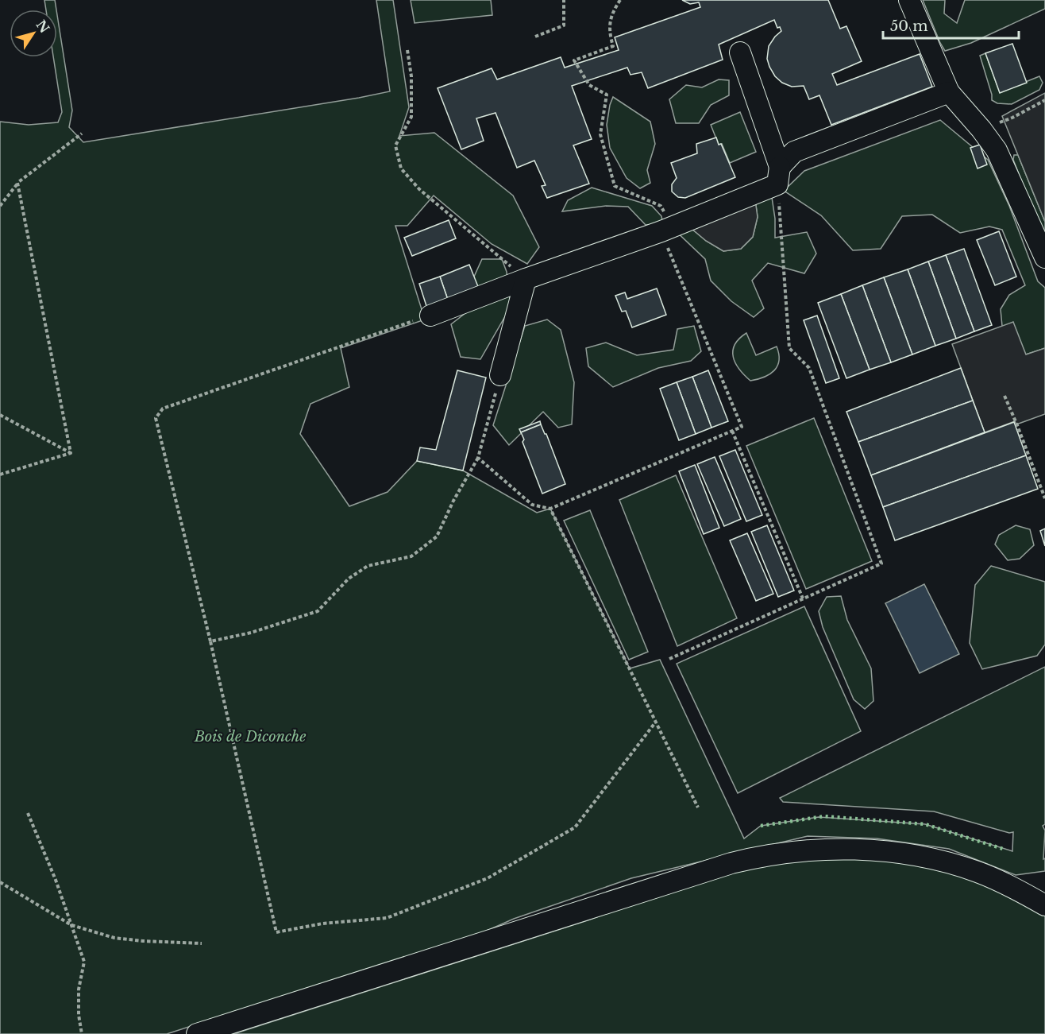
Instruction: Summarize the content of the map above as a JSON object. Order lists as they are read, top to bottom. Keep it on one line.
{"parks":["Bois de Diconche"],"scale_bar":"50 m","north":"top right"}
